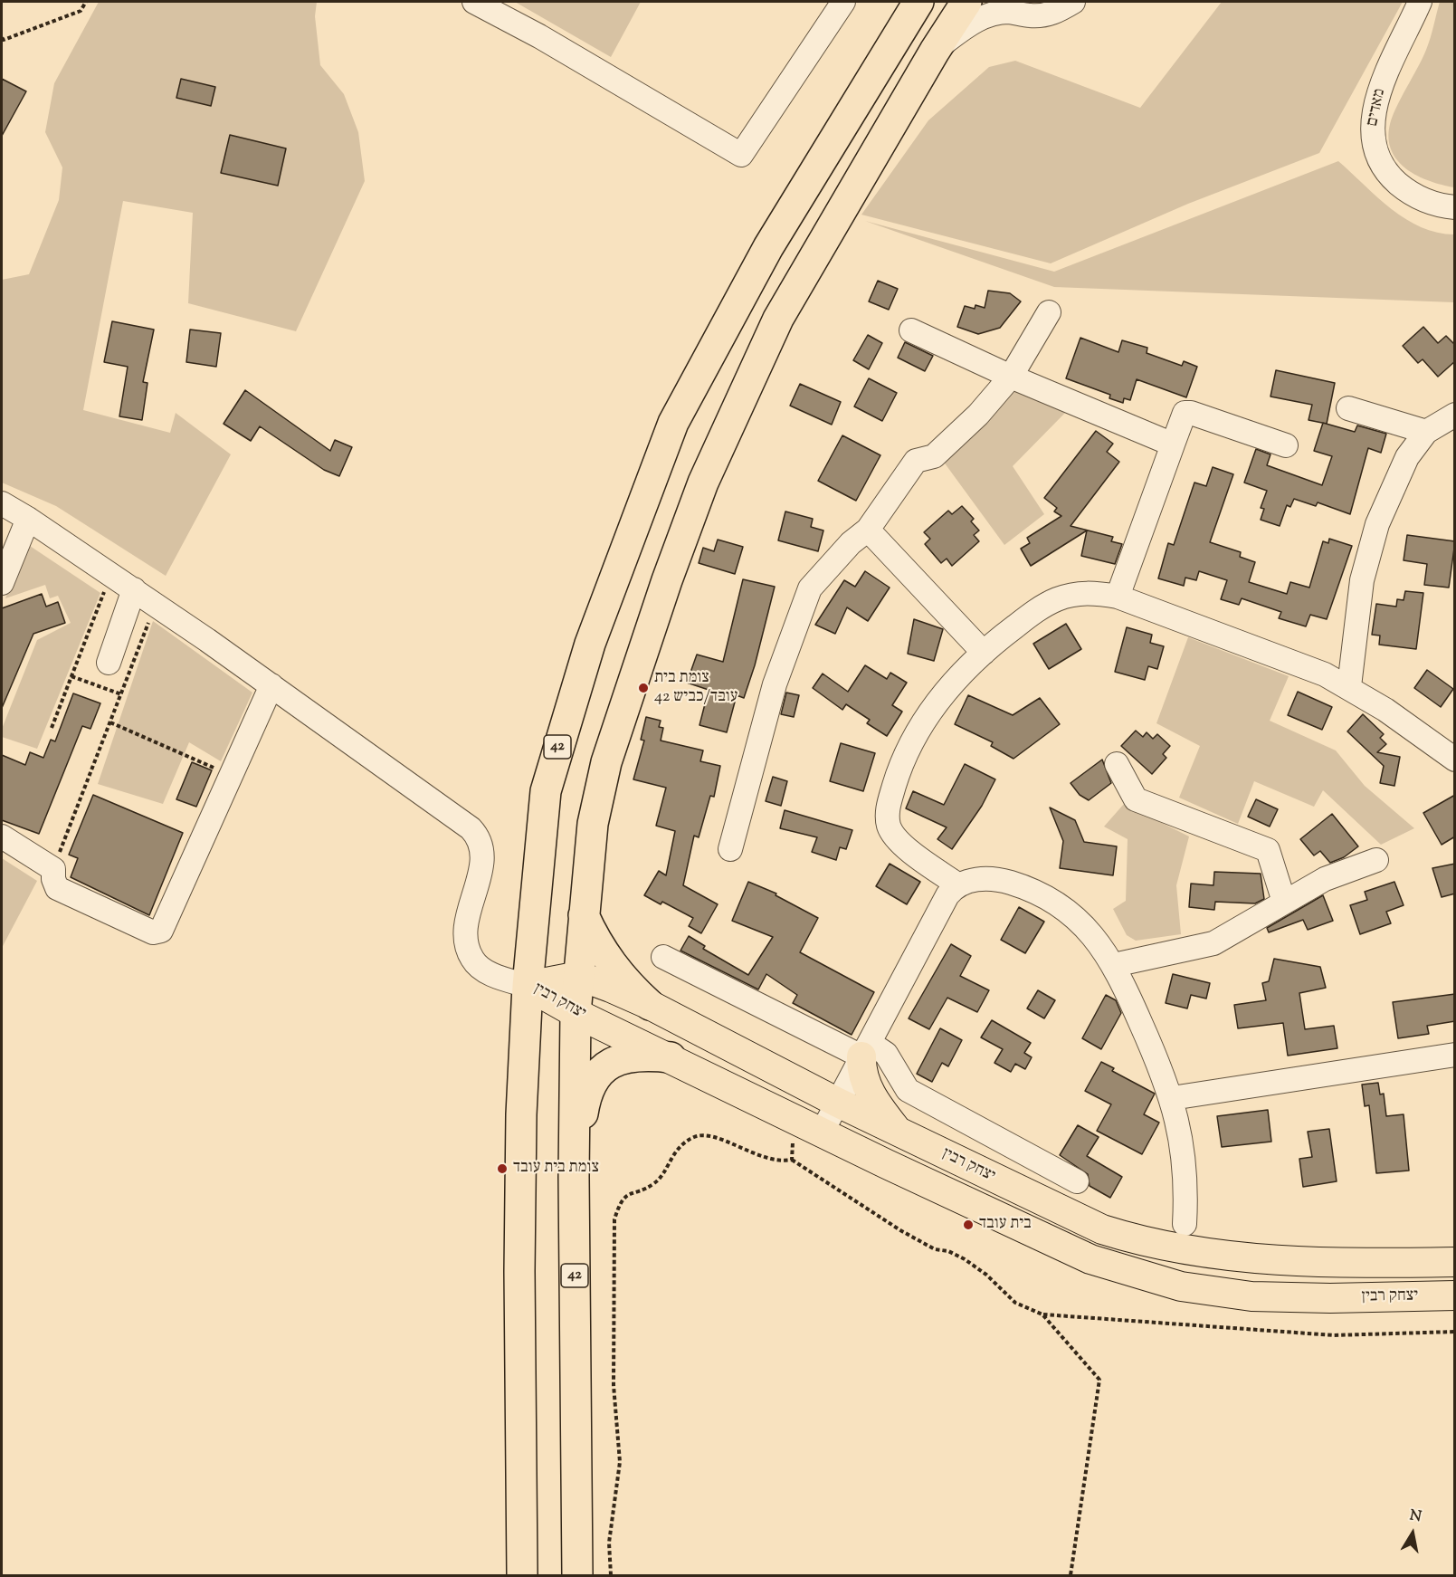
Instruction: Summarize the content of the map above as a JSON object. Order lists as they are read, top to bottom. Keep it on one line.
{"streets":{"highway":["42"],"main road":["יצחק רבין"],"street":["מאדים"]},"crossings":[["42","יצחק רבין"]],"places":["צומת בית עובד/כביש 42","צומת בית עובד","בית עובד"],"north":"top"}
